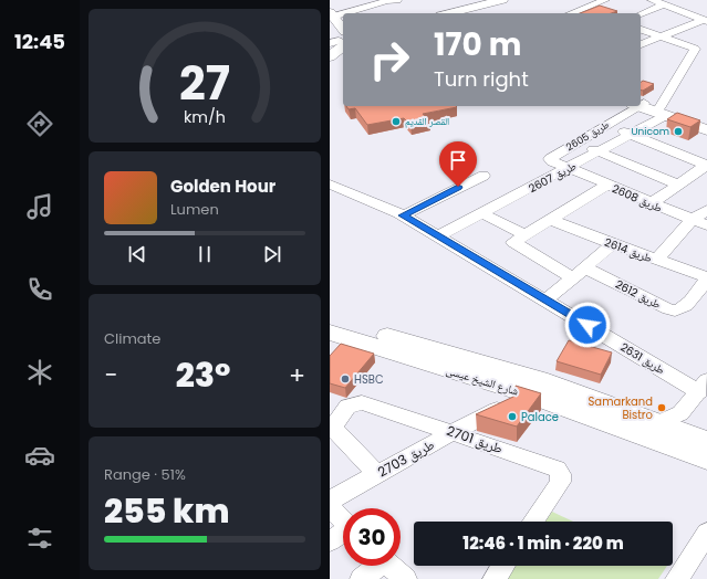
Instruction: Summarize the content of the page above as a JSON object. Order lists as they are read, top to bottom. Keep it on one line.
{"streets":{"main road":["شارع الشيخ عيسى"],"street":["طريق 2605","طريق 2607","طريق 2608","طريق 2614","طريق 2612","طريق 2631","طريق 2701","طريق 2703"]},"crossings":[["طريق 2605","طريق 2607"],["طريق 2605","طريق 2608"],["طريق 2607","طريق 2608"],["طريق 2607","طريق 2631"],["طريق 2614","طريق 2612"],["طريق 2701","طريق 2703"]],"places":["القصر القديم","Unicom","HSBC","Samarkand Bistro","Palace"],"page":{"tabs":"12:45","turn":["170 m","Turn right"],"song":["Golden Hour","Lumen"],"tile":["Climate",["Range · 51%","255 km"]],"heat":["−","23°","+"],"limit":"30","trip":"12:46 · 1 min · 220 m","gauge":["27","km/h"]}}
